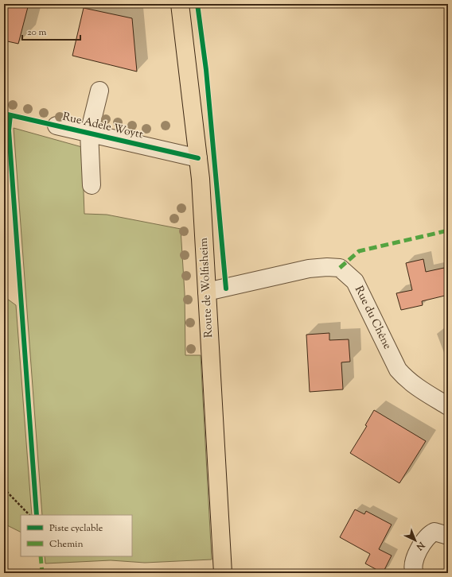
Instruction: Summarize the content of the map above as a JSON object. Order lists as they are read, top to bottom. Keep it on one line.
{"streets":{"main road":["Route de Wolfisheim"],"street":["Rue Adele Woytt","Rue du Chêne"]},"crossings":[["Rue Adele Woytt","Route de Wolfisheim"],["Route de Wolfisheim","Rue du Chêne"]],"legend":["Piste cyclable","Chemin"],"scale_bar":"20 m","north":"bottom right"}
